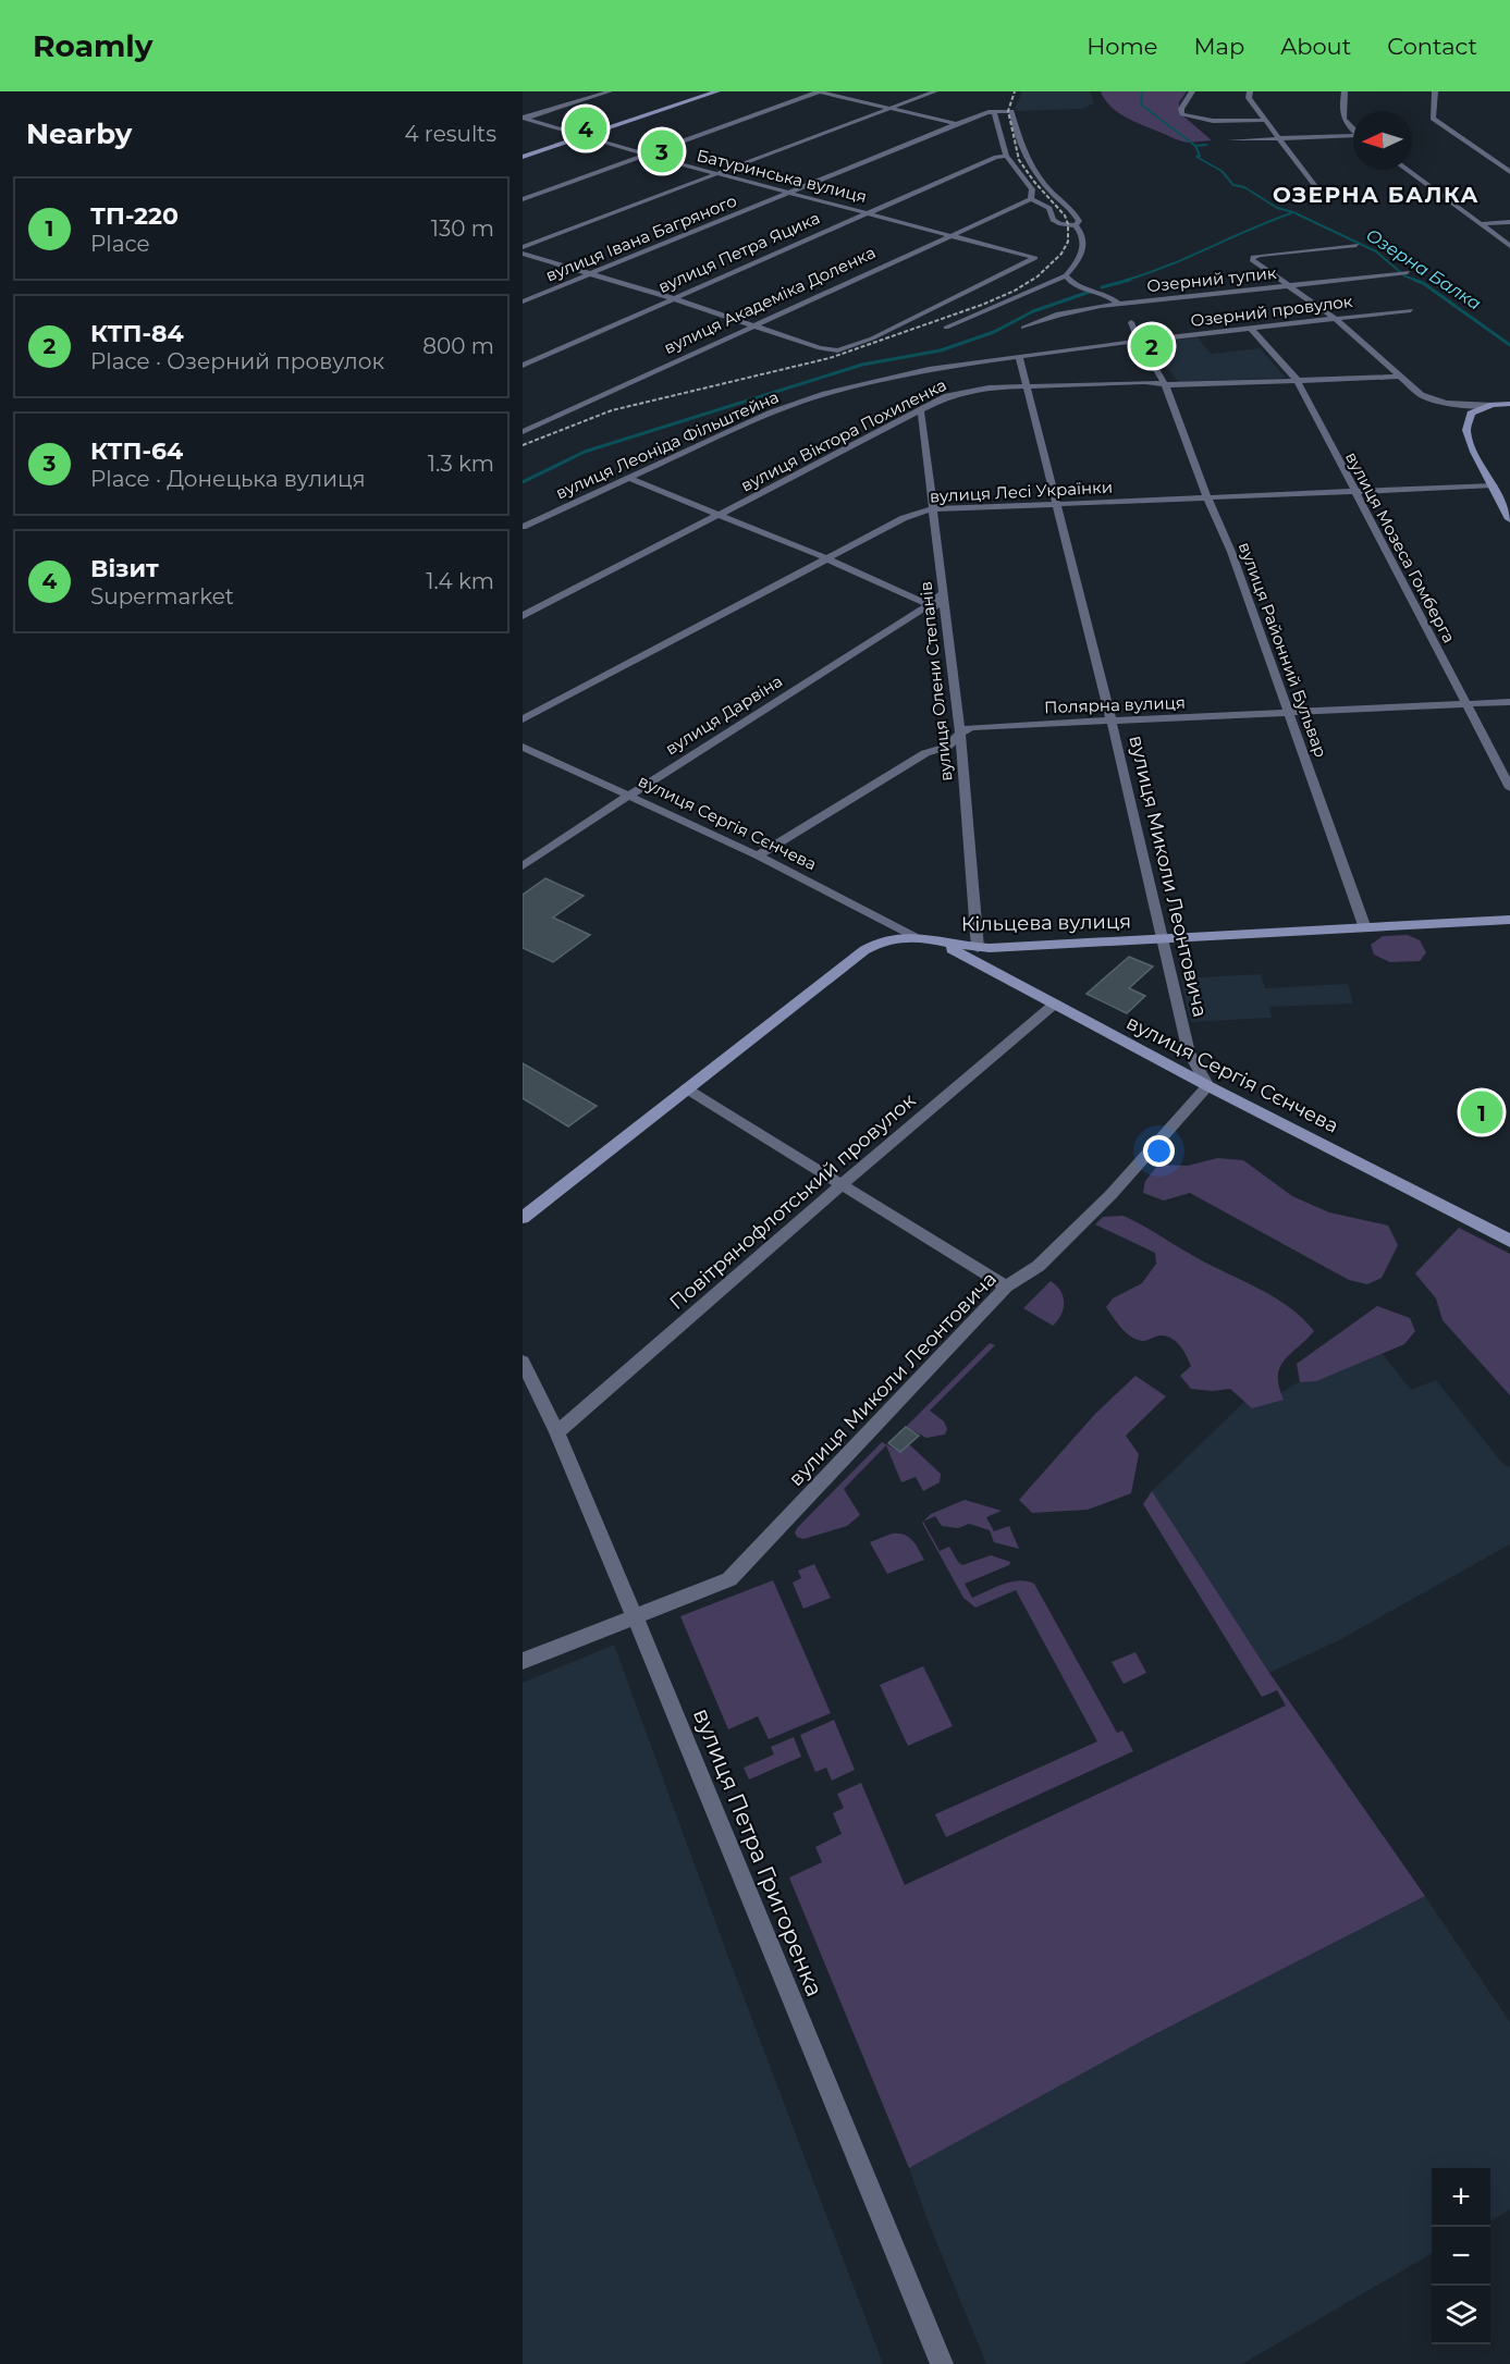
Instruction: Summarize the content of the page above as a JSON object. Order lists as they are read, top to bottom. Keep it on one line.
{"streets":{"main road":["вулиця Сергія Сєнчева","Кільцева вулиця"],"street":["Батуринська вулиця","вулиця Івана Багряного","вулиця Петра Яцика","Озерний тупик","вулиця Академіка Доленка","Озерний провулок","вулиця Віктора Похиленка","вулиця Леоніда Фільштейна","вулиця Лесі Українки","вулиця Мозеса Гомберга","вулиця Районний Бульвар","вулиця Олени Степанів","Полярна вулиця","вулиця Дарвіна","вулиця Миколи Леонтовича","Повітрянофлотський провулок","вулиця Петра Григоренка"]},"crossings":[["Батуринська вулиця","вулиця Івана Багряного"],["Батуринська вулиця","вулиця Петра Яцика"],["Батуринська вулиця","вулиця Академіка Доленка"],["Озерний провулок","вулиця Леоніда Фільштейна"],["Озерний провулок","вулиця Мозеса Гомберга"],["Озерний провулок","вулиця Районний Бульвар"],["Озерний провулок","вулиця Миколи Леонтовича"],["вулиця Віктора Похиленка","вулиця Мозеса Гомберга"],["вулиця Віктора Похиленка","вулиця Районний Бульвар"],["вулиця Віктора Похиленка","вулиця Олени Степанів"],["вулиця Віктора Похиленка","вулиця Миколи Леонтовича"],["вулиця Леоніда Фільштейна","вулиця Миколи Леонтовича"],["вулиця Лесі Українки","вулиця Мозеса Гомберга"],["вулиця Лесі Українки","вулиця Районний Бульвар"],["вулиця Лесі Українки","вулиця Олени Степанів"],["вулиця Лесі Українки","вулиця Миколи Леонтовича"],["вулиця Мозеса Гомберга","Полярна вулиця"],["вулиця Районний Бульвар","Полярна вулиця"],["вулиця Районний Бульвар","Кільцева вулиця"],["вулиця Олени Степанів","Полярна вулиця"],["вулиця Олени Степанів","вулиця Дарвіна"],["вулиця Олени Степанів","Кільцева вулиця"],["Полярна вулиця","вулиця Сергія Сєнчева"],["Полярна вулиця","вулиця Миколи Леонтовича"],["вулиця Дарвіна","вулиця Сергія Сєнчева"],["вулиця Сергія Сєнчева","вулиця Миколи Леонтовича"],["вулиця Сергія Сєнчева","Кільцева вулиця"],["вулиця Сергія Сєнчева","Повітрянофлотський провулок"],["вулиця Миколи Леонтовича","Кільцева вулиця"],["вулиця Миколи Леонтовича","вулиця Петра Григоренка"],["Повітрянофлотський провулок","вулиця Петра Григоренка"]],"districts":["ОЗЕРНА БАЛКА"],"water":["Озерна Балка"],"north":"left","page":{"header":"Roamly","nav":["Home","Map","About","Contact"],"heading":["Nearby","4 results"],"pins":["4","3","2","1"],"list":[{"mark":"1","name":"ТП-220","note":"Place","value":"130 m"},{"mark":"2","name":"КТП-84","note":"Place · Озерний провулок","value":"800 m"},{"mark":"3","name":"КТП-64","note":"Place · Донецька вулиця","value":"1.3 km"},{"mark":"4","name":"Візит","note":"Supermarket","value":"1.4 km"}],"map_buttons":["+","−"]}}
